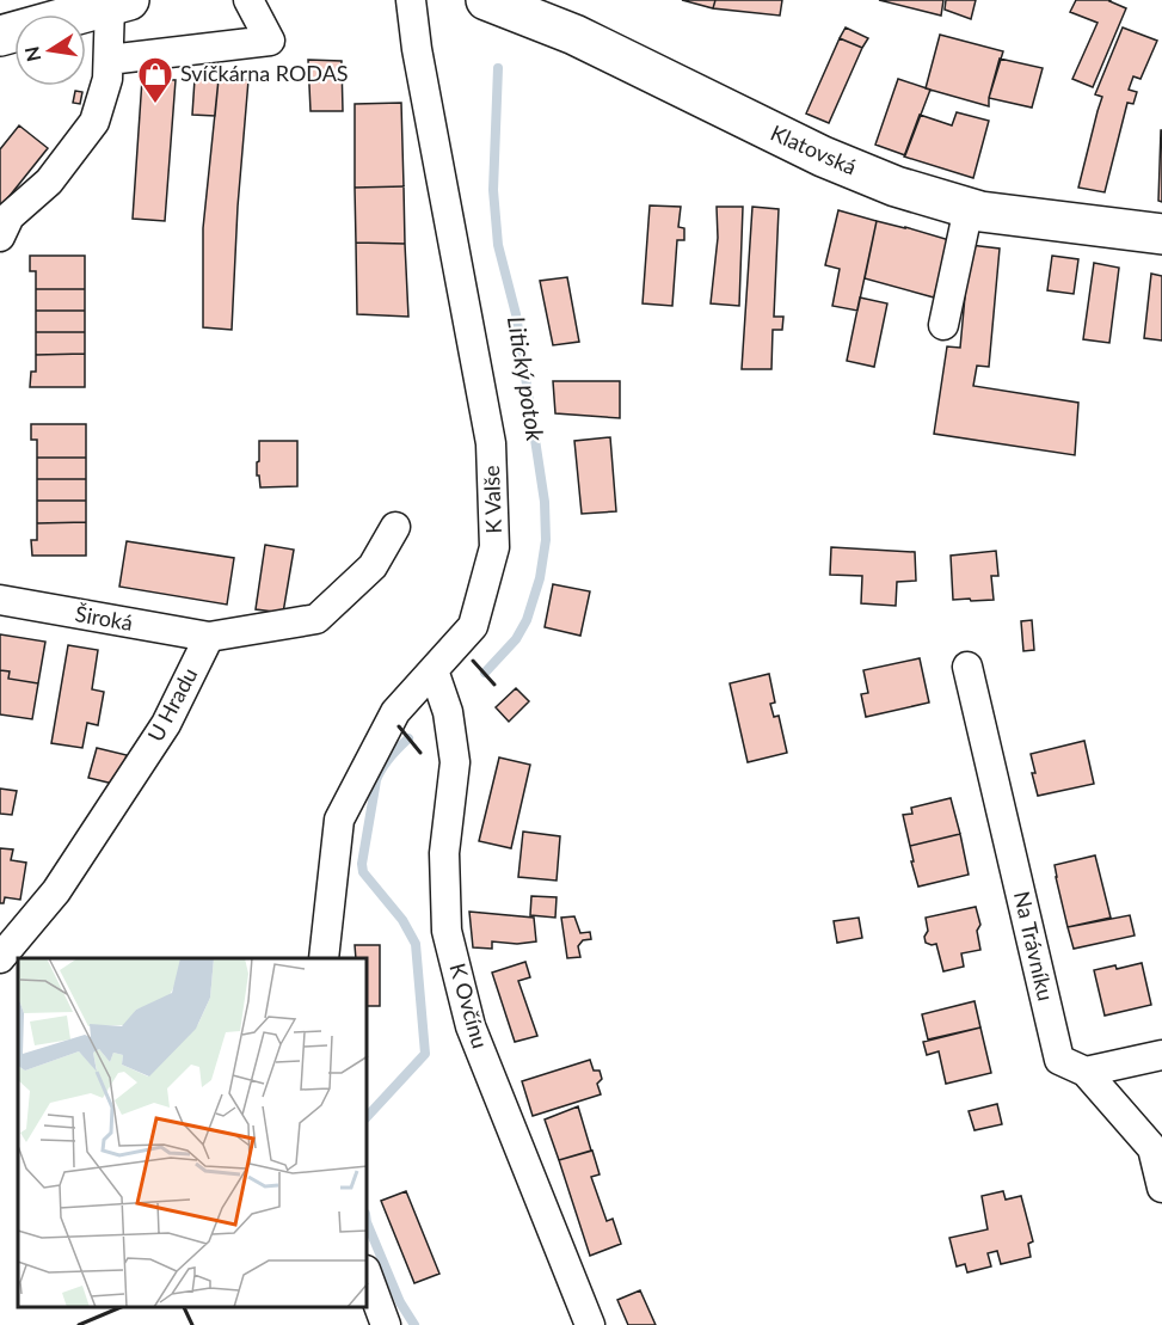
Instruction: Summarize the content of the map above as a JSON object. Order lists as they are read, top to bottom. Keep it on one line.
{"streets":{"main road":["Klatovská"],"street":["K Valše","Široká","U Hradu","Na Trávníku","K Ovčínu"]},"crossings":[["K Valše","K Ovčínu"],["Široká","U Hradu"]],"water":["Litický potok"],"places":{"shop":["Svíčkárna RODAS"]},"north":"left"}
